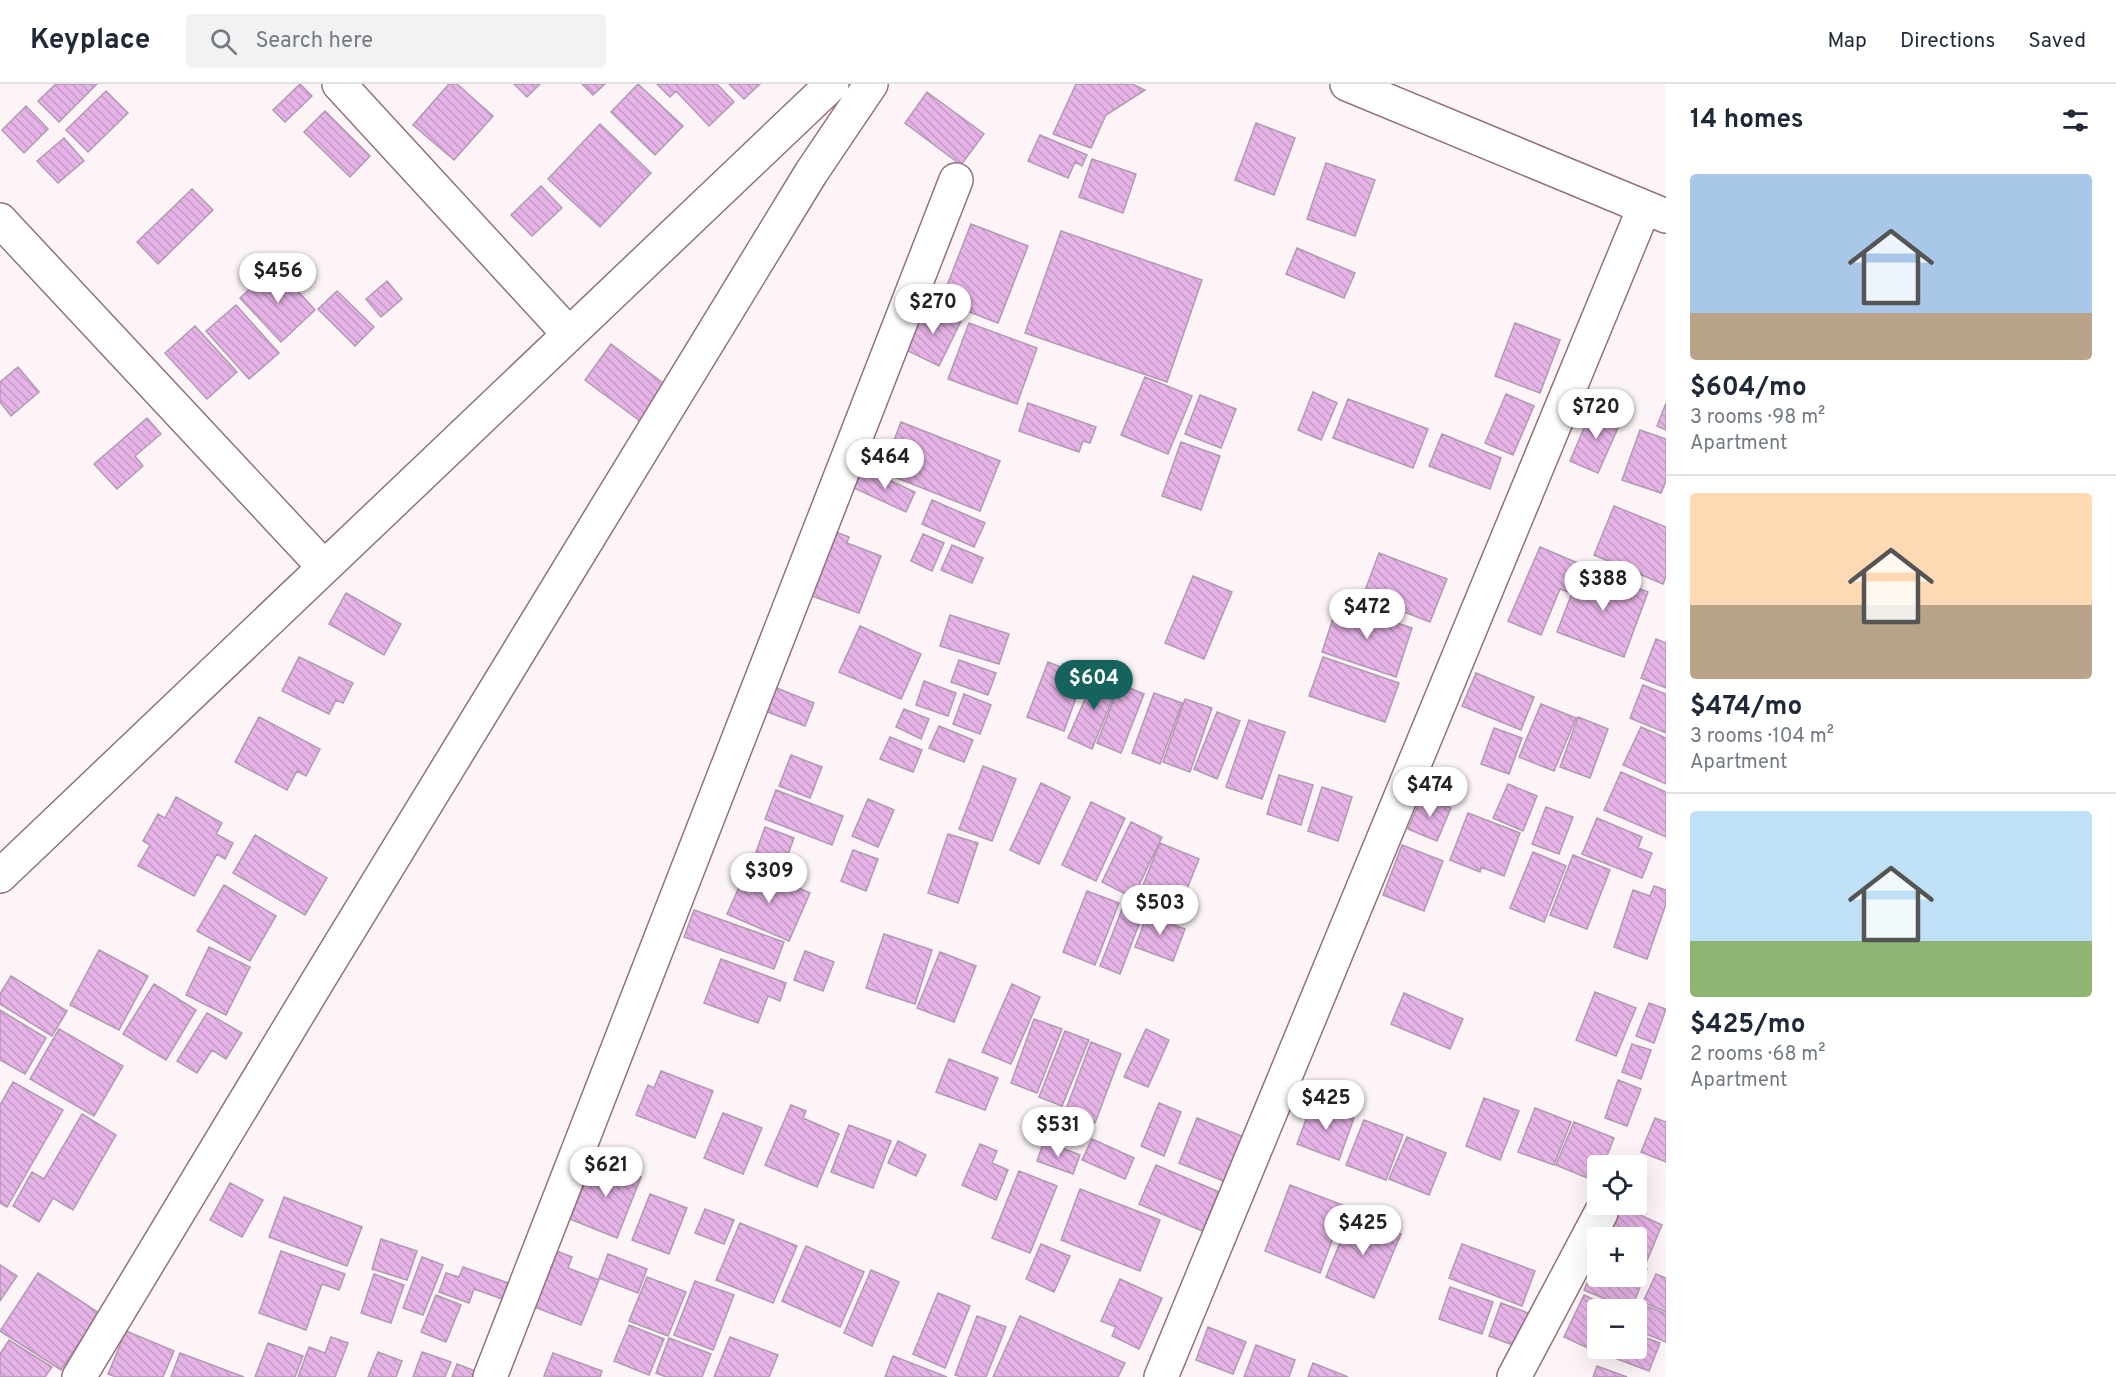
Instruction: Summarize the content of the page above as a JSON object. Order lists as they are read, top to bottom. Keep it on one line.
{"page":{"header":"Keyplace","search":"Search here","nav":["Map","Directions","Saved"],"heading":"14 homes","list":[{"name":"$604/mo","note":"3 rooms · 98 m² · Apartment"},{"name":"$474/mo","note":"3 rooms · 104 m² · Apartment"},{"name":"$425/mo","note":"2 rooms · 68 m² · Apartment"}],"price":["$456","$270","$720","$464","$388","$472","$604","$474","$309","$503","$425","$531","$621","$425"],"map_buttons":["+","−"]}}
